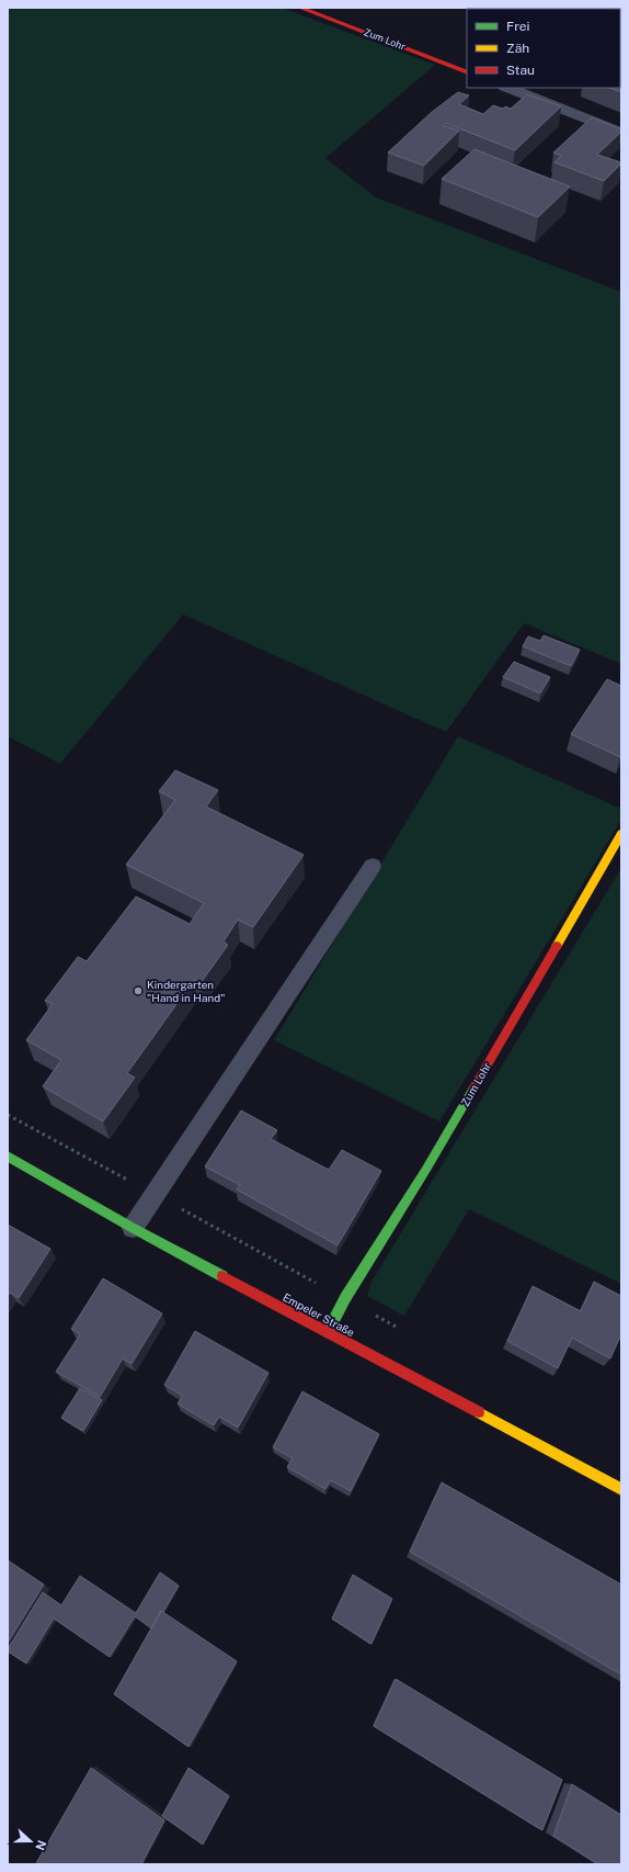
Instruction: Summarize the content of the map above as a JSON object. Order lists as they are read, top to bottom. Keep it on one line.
{"streets":{"street":["Zum Lohr","Empeler Straße"]},"crossings":[["Zum Lohr","Empeler Straße"]],"places":["Kindergarten \"Hand in Hand\""],"legend":["Frei","Zäh","Stau"],"north":"right"}
